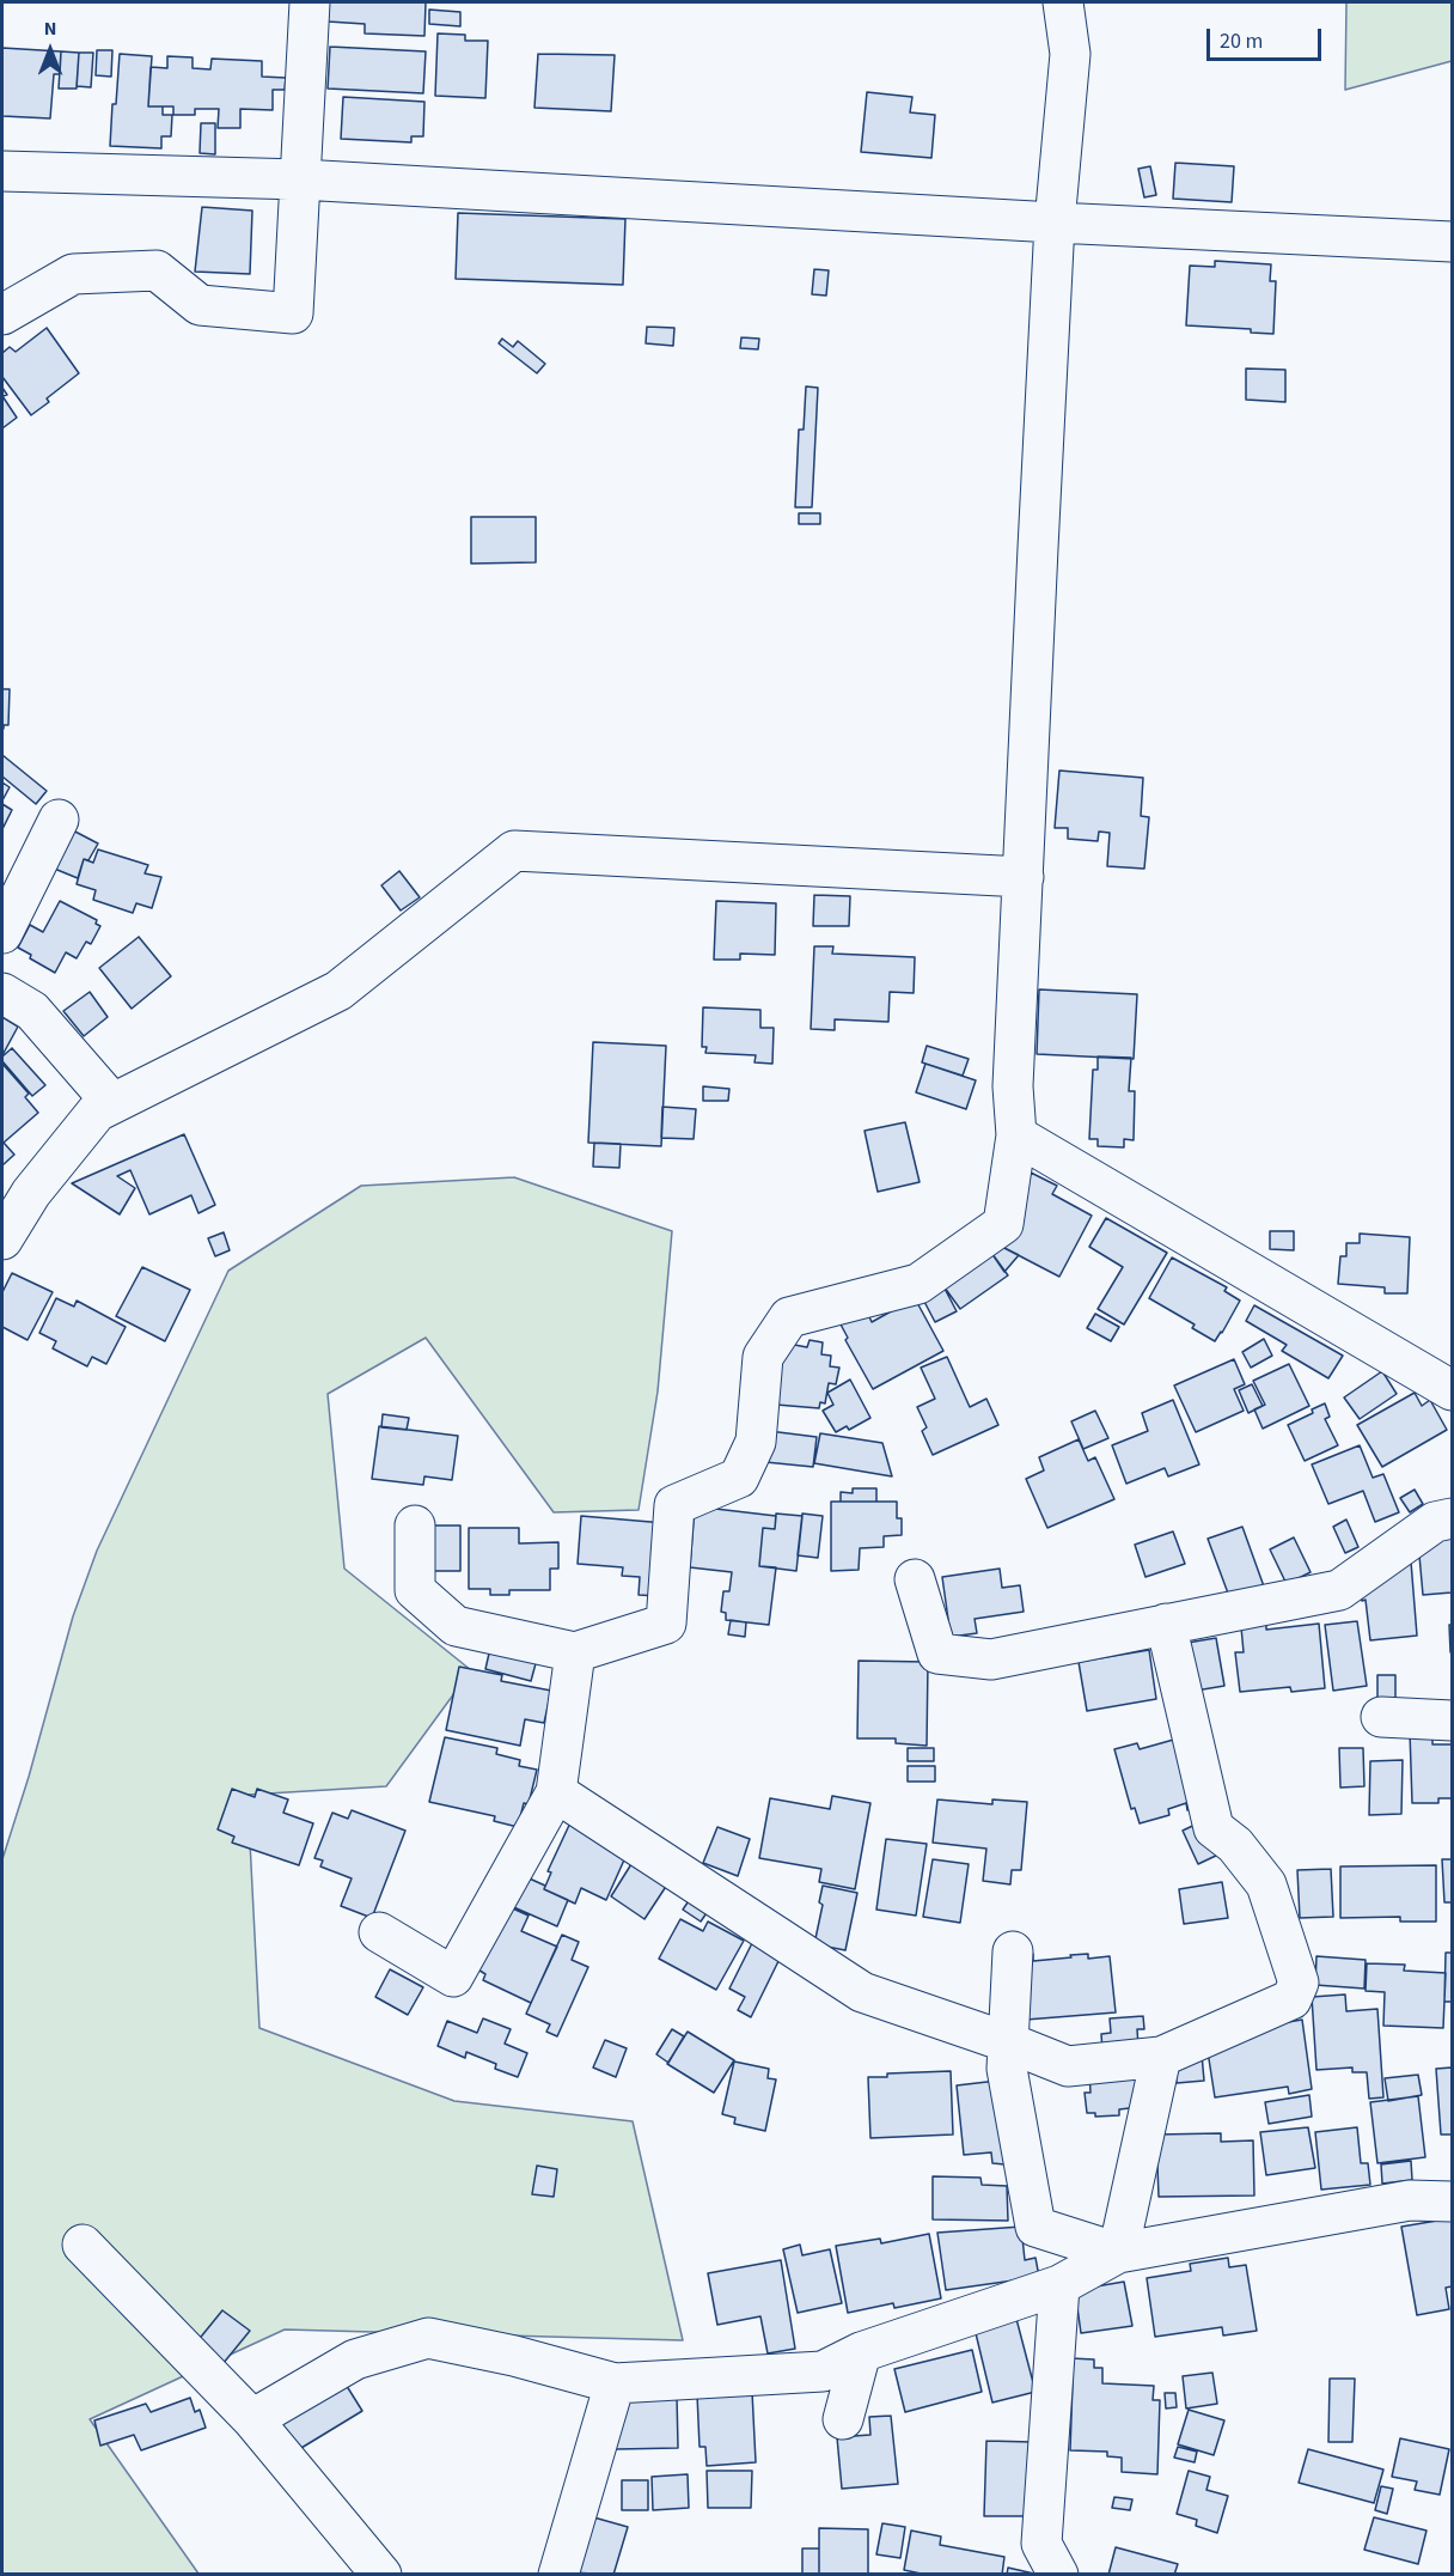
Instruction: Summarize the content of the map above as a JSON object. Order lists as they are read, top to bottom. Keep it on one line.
{"scale_bar":"20 m","north":"top"}
